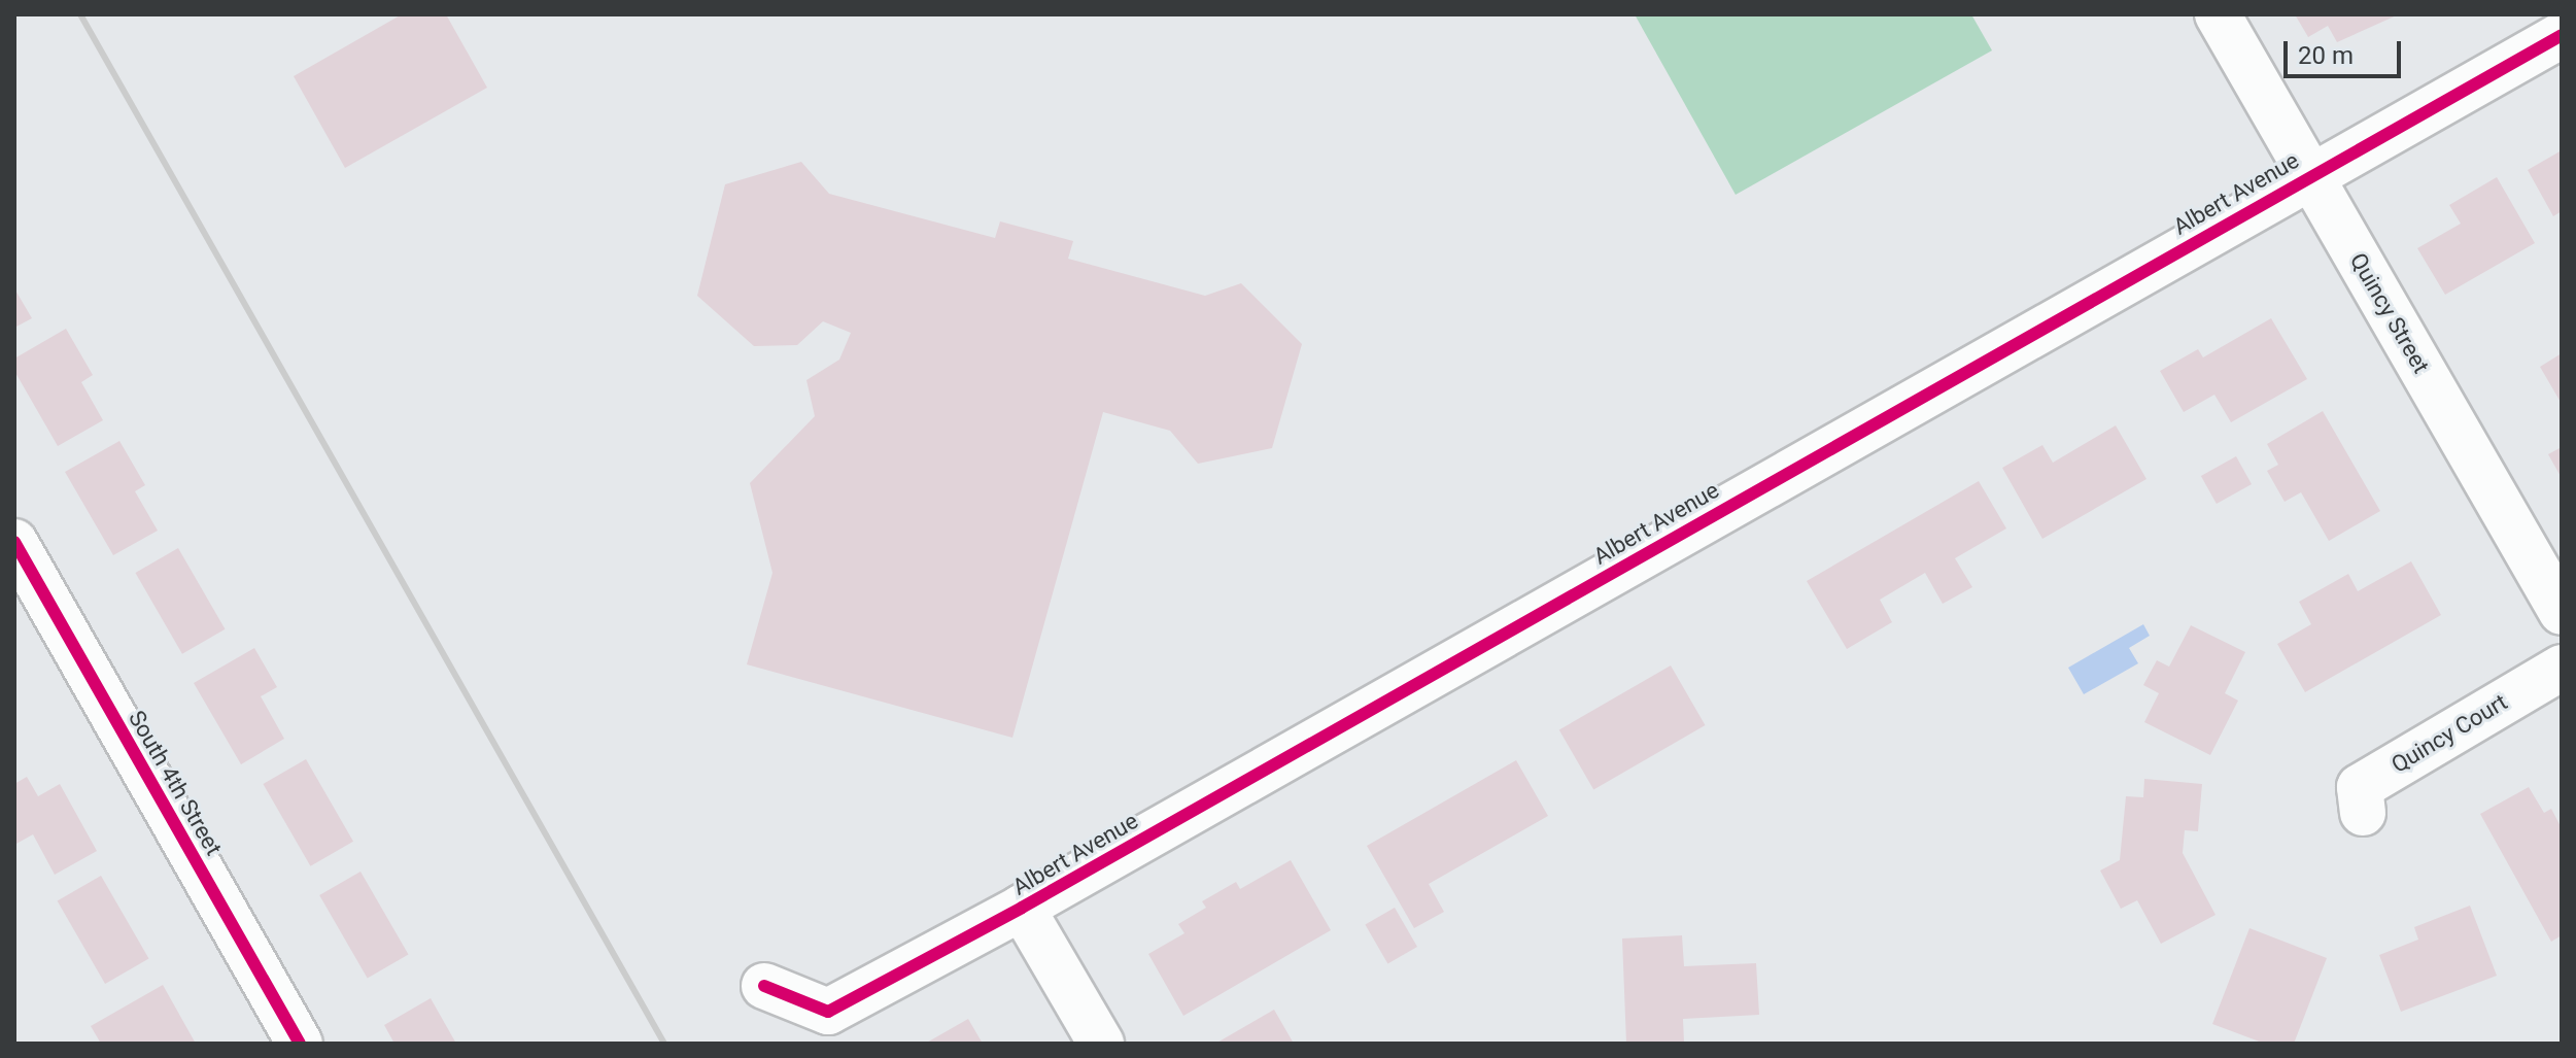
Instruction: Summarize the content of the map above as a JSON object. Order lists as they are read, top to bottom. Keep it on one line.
{"streets":{"street":["Albert Avenue","Quincy Street","Quincy Court","South 4th Street"]},"crossings":[["Albert Avenue","Quincy Street"]],"scale_bar":"20 m"}
